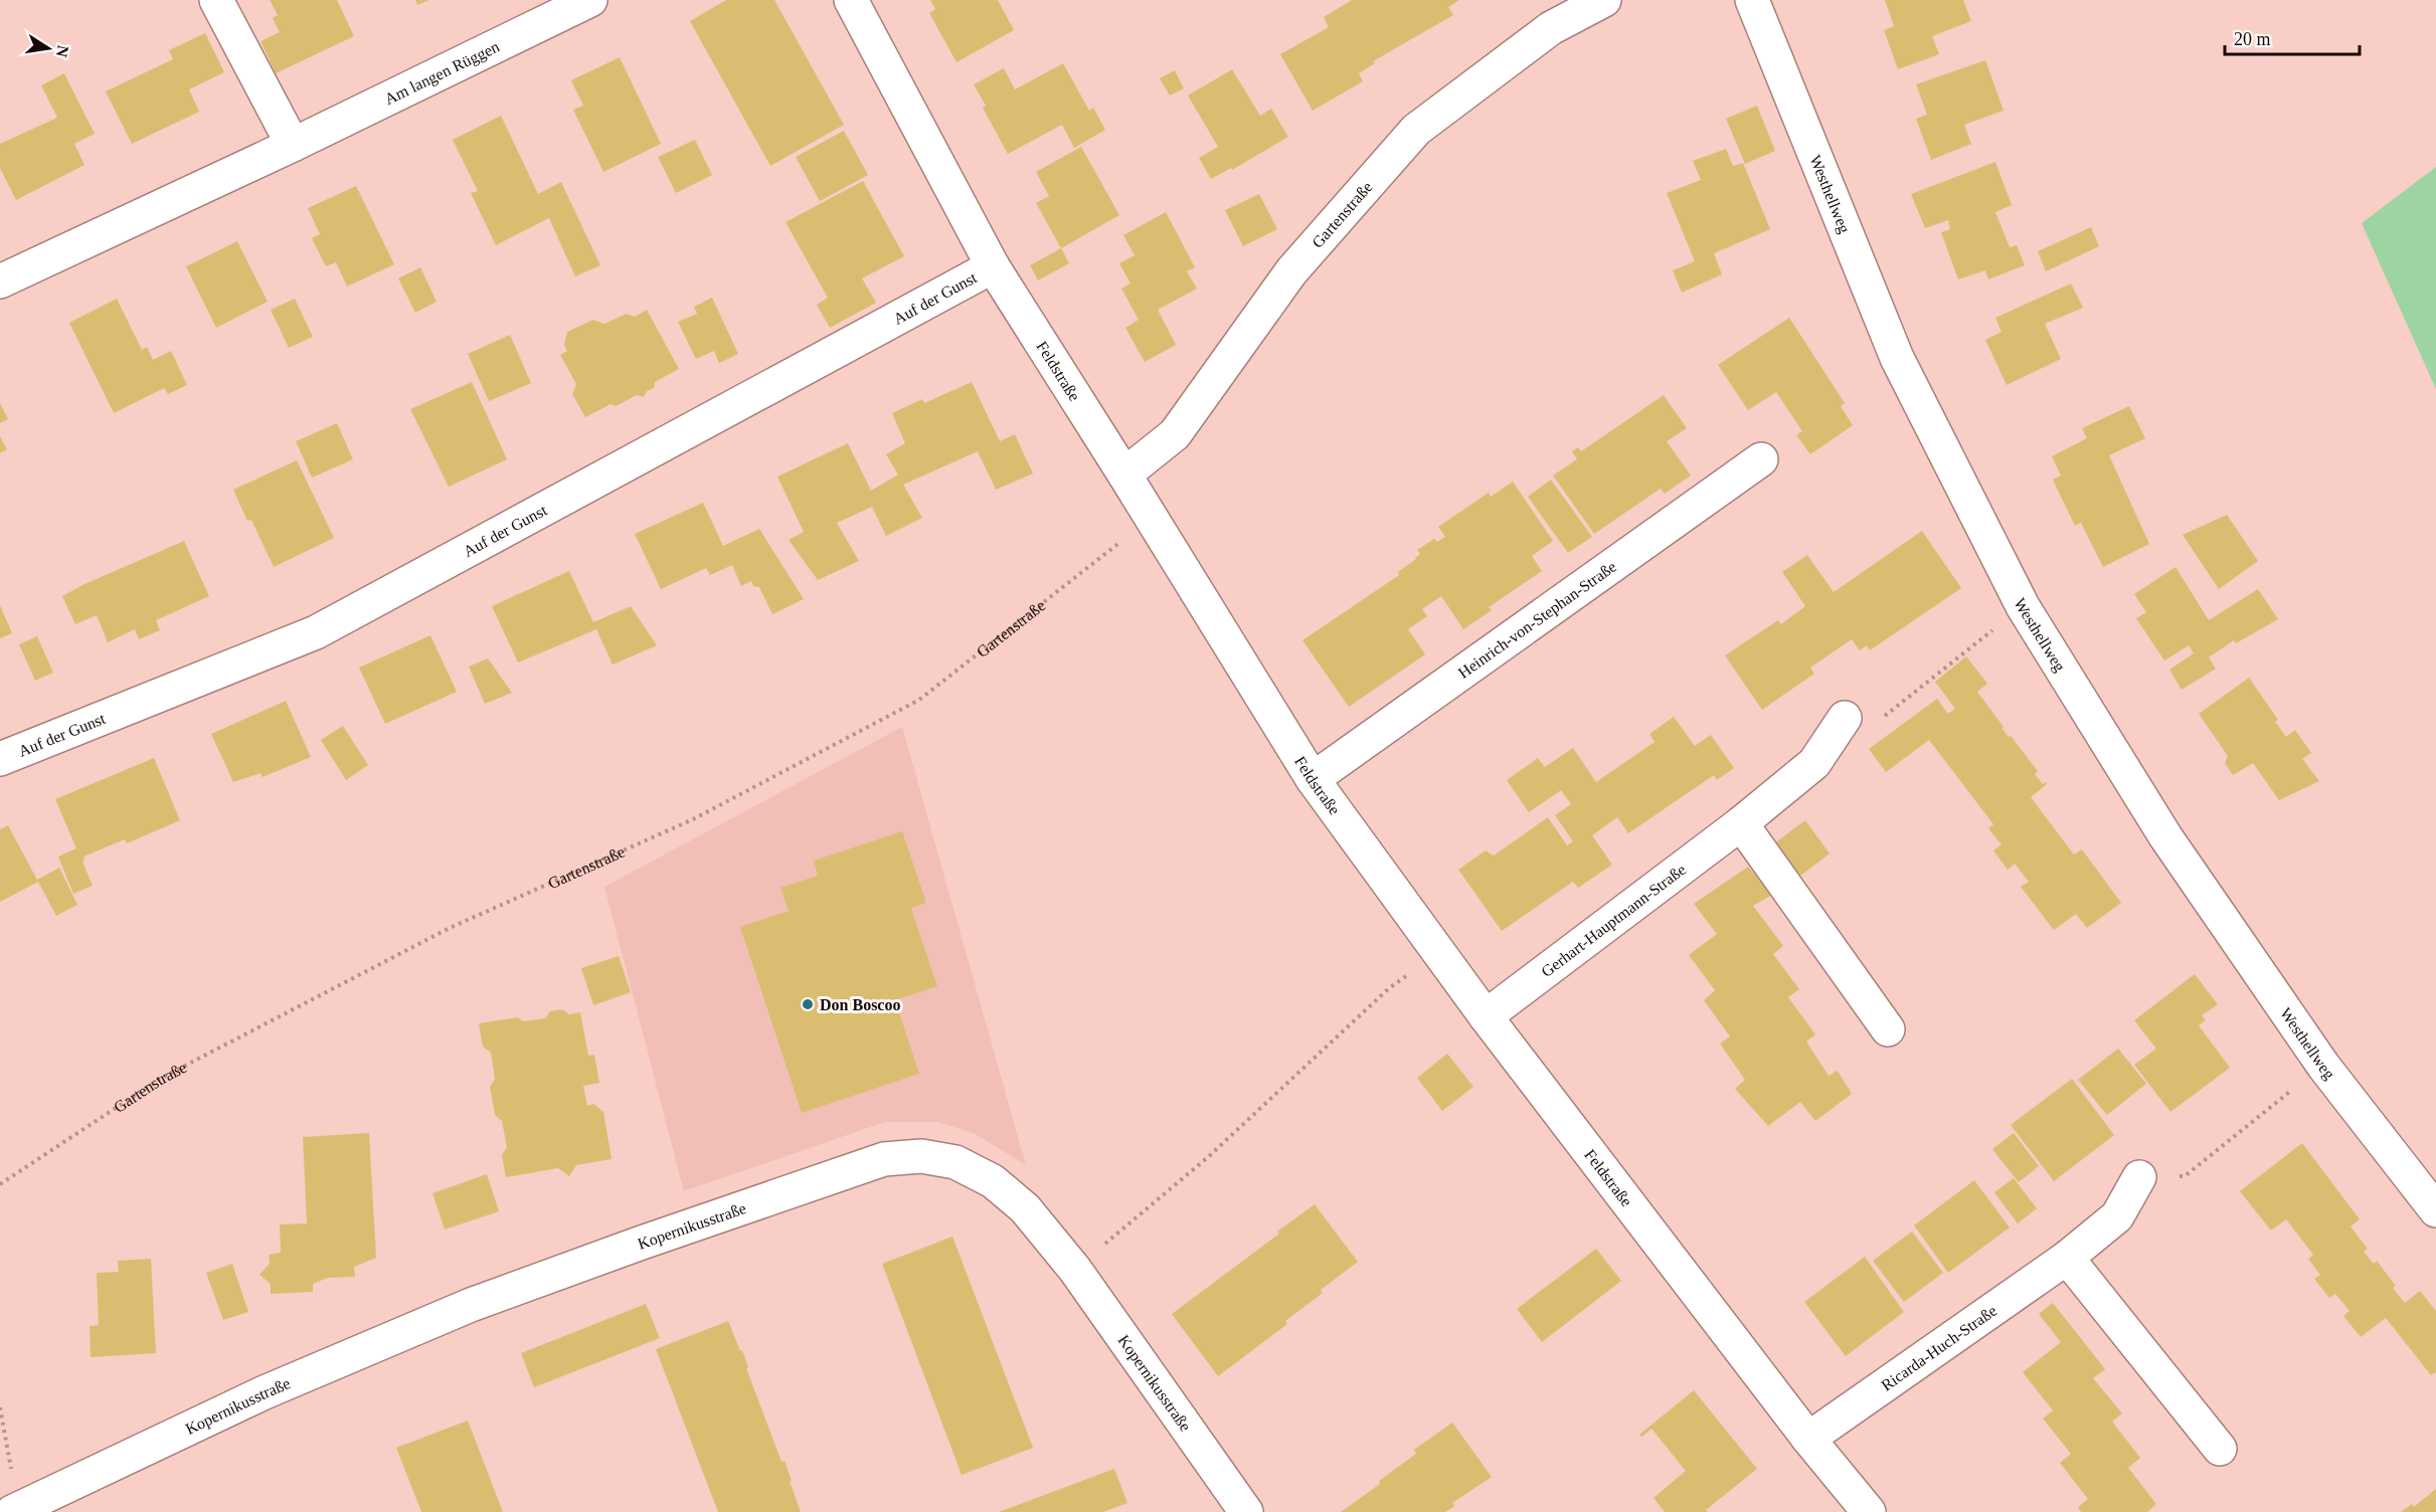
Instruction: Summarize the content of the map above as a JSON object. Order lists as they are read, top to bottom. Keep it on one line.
{"streets":{"street":["Am langen Rüggen","Westhellweg","Gartenstraße","Auf der Gunst","Feldstraße","Heinrich-von-Stephan-Straße","Gerhart-Hauptmann-Straße","Kopernikusstraße","Ricarda-Huch-Straße"]},"crossings":[["Gartenstraße","Feldstraße"],["Auf der Gunst","Feldstraße"],["Feldstraße","Heinrich-von-Stephan-Straße"],["Feldstraße","Gerhart-Hauptmann-Straße"],["Feldstraße","Ricarda-Huch-Straße"]],"places":["Don Boscoo"],"scale_bar":"20 m","north":"right"}
